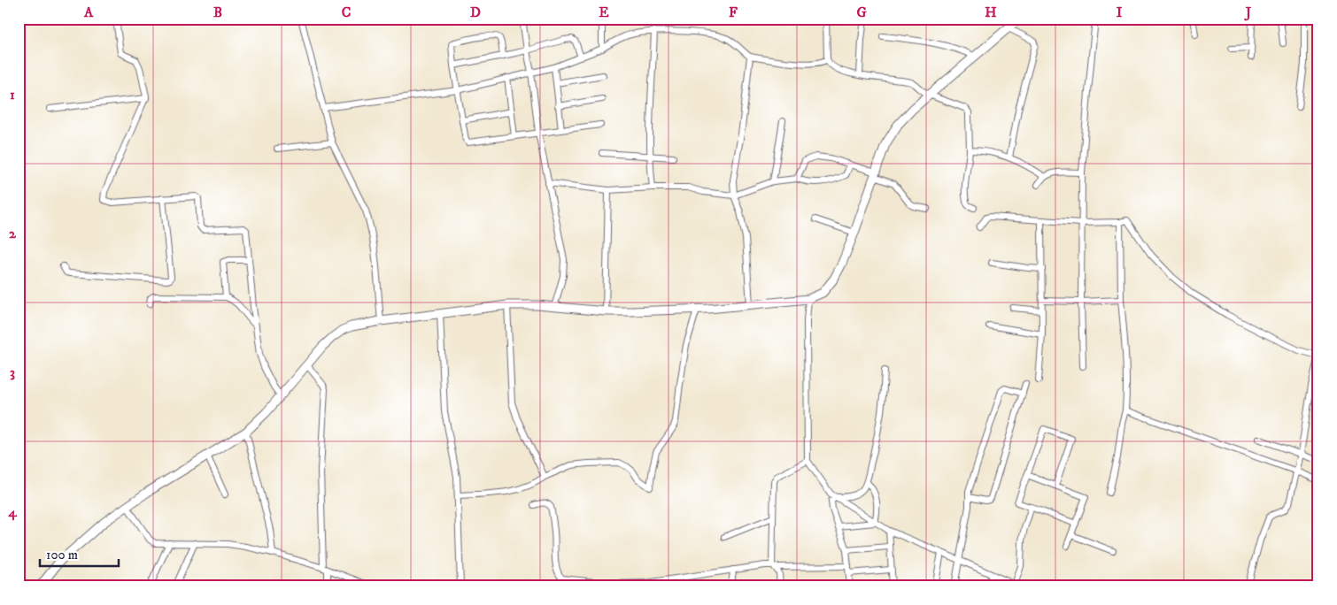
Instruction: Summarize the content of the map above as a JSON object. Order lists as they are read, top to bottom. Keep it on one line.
{"scale_bar":"100 m","grid":{"columns":["A","B","C","D","E","F","G","H","I","J"],"rows":["1","2","3","4"]}}
